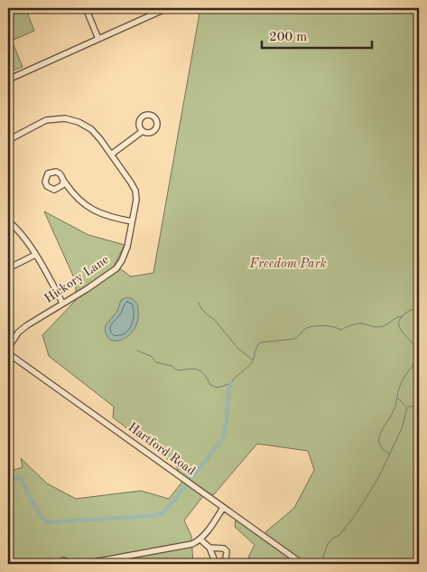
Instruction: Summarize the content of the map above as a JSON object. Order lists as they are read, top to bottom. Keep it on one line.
{"streets":{"street":["Hickory Lane","Hartford Road"]},"parks":["Freedom Park"],"scale_bar":"200 m"}
